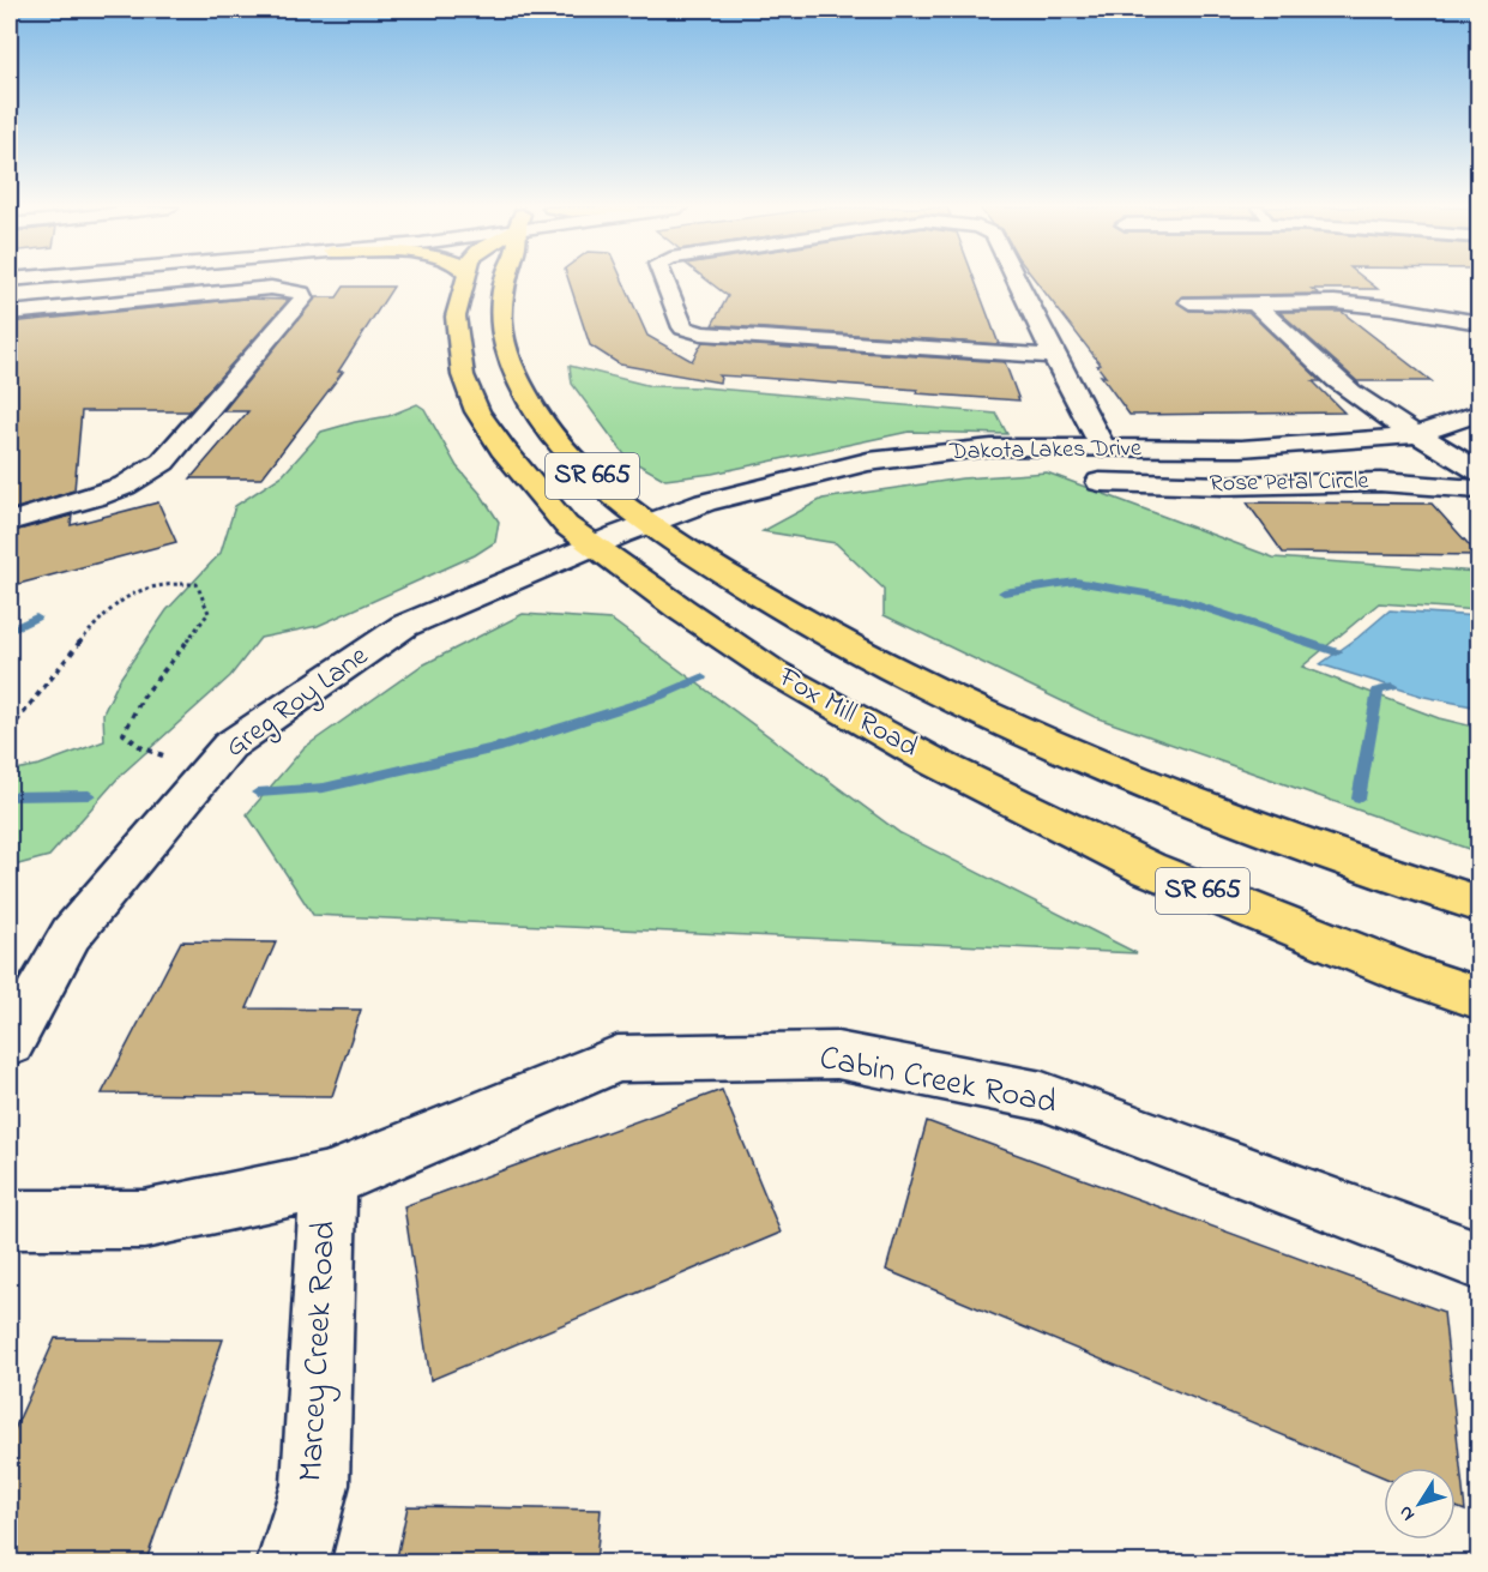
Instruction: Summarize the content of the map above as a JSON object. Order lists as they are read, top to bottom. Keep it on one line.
{"streets":{"main road":["SR 665","Fox Mill Road"],"street":["Dakota Lakes Drive","Rose Petal Circle","Greg Roy Lane","Cabin Creek Road","Marcey Creek Road"]},"crossings":[["Dakota Lakes Drive","Greg Roy Lane"],["Dakota Lakes Drive","Fox Mill Road"],["Greg Roy Lane","Fox Mill Road"],["Cabin Creek Road","Marcey Creek Road"]],"north":"bottom left"}
